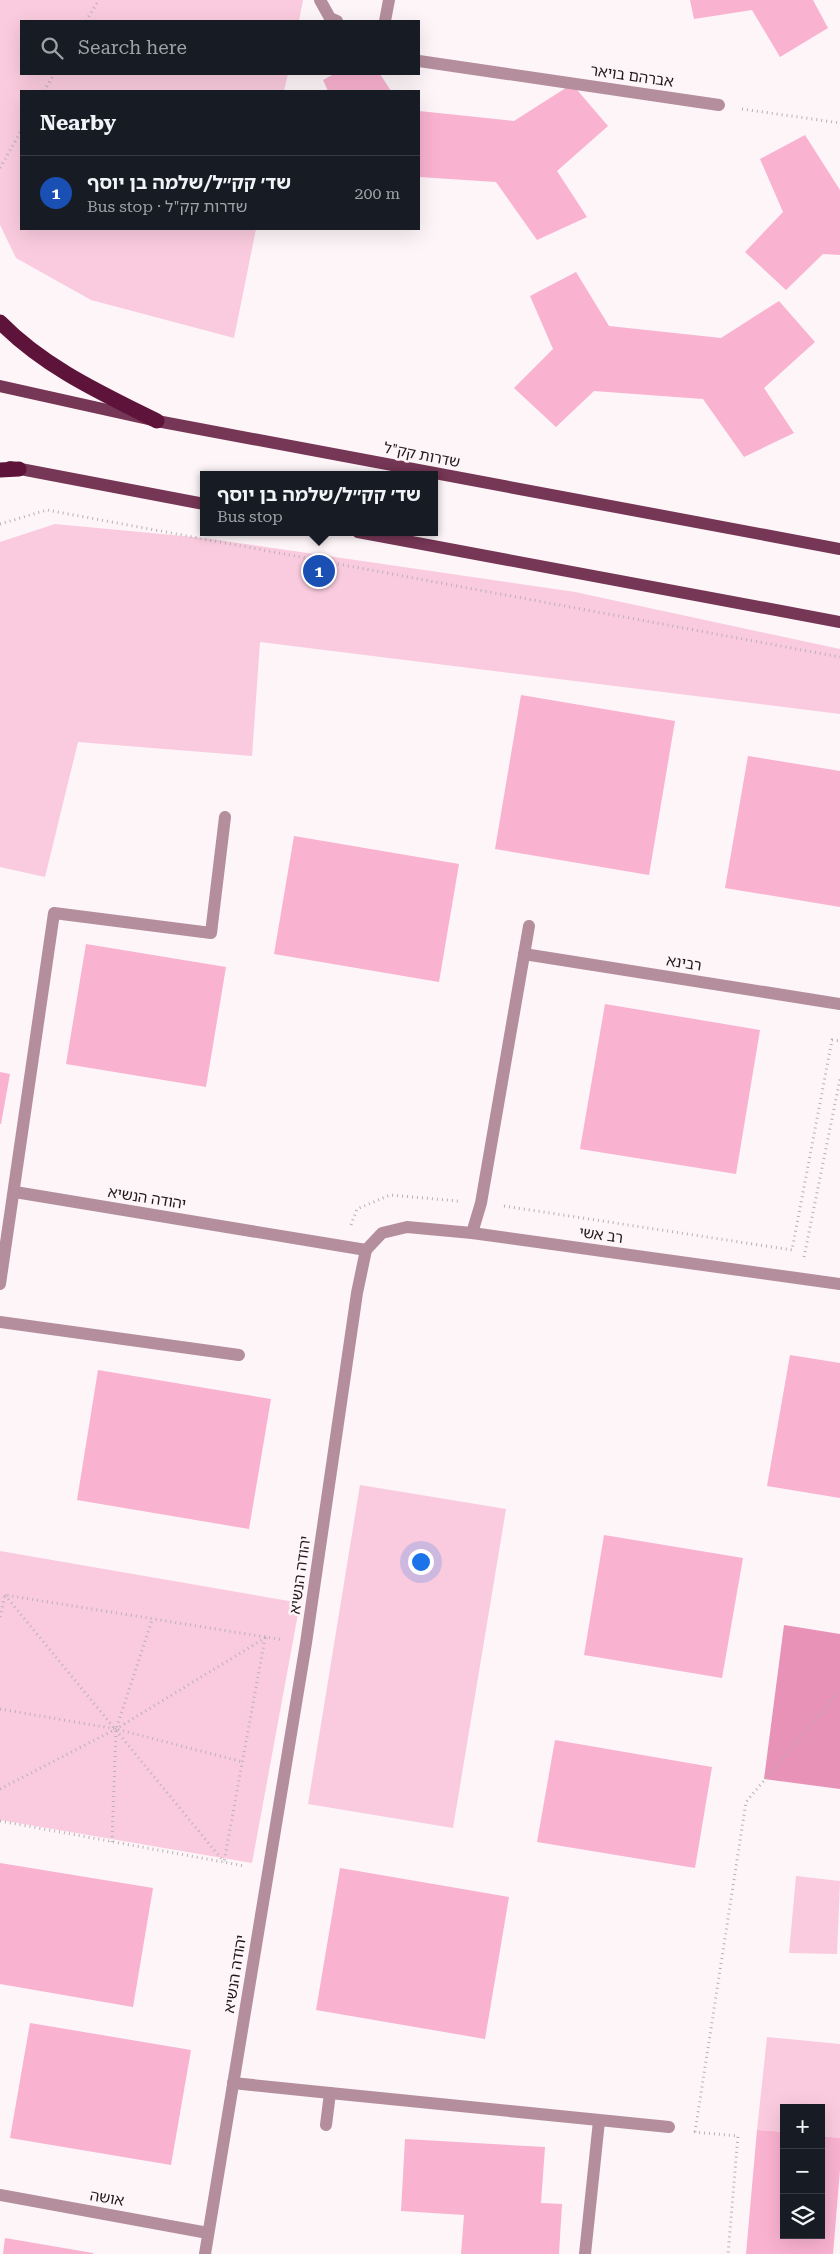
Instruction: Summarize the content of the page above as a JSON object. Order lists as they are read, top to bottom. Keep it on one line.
{"streets":{"main road":["שדרות קק\"ל"],"street":["אברהם בויאר","רבינא","יהודה הנשיא","רב אשי","אושה"]},"crossings":[["יהודה הנשיא","רב אשי"],["יהודה הנשיא","אושה"]],"page":{"search":"Search here","heading":"Nearby","list":[{"mark":"1","name":"שד׳ קק״ל/שלמה בן יוסף","note":"Bus stop · שדרות קק\"ל","value":"200 m"}],"popup":["שד׳ קק״ל/שלמה בן יוסף","Bus stop"],"pins":"1","map_buttons":["+","−"]}}
